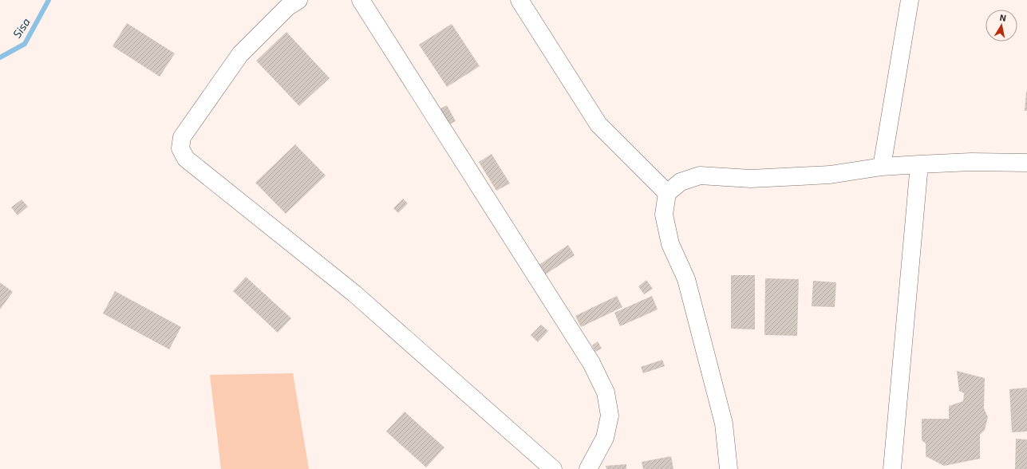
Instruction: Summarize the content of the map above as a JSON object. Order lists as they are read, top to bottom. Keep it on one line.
{"water":["Sisa"],"north":"top"}
